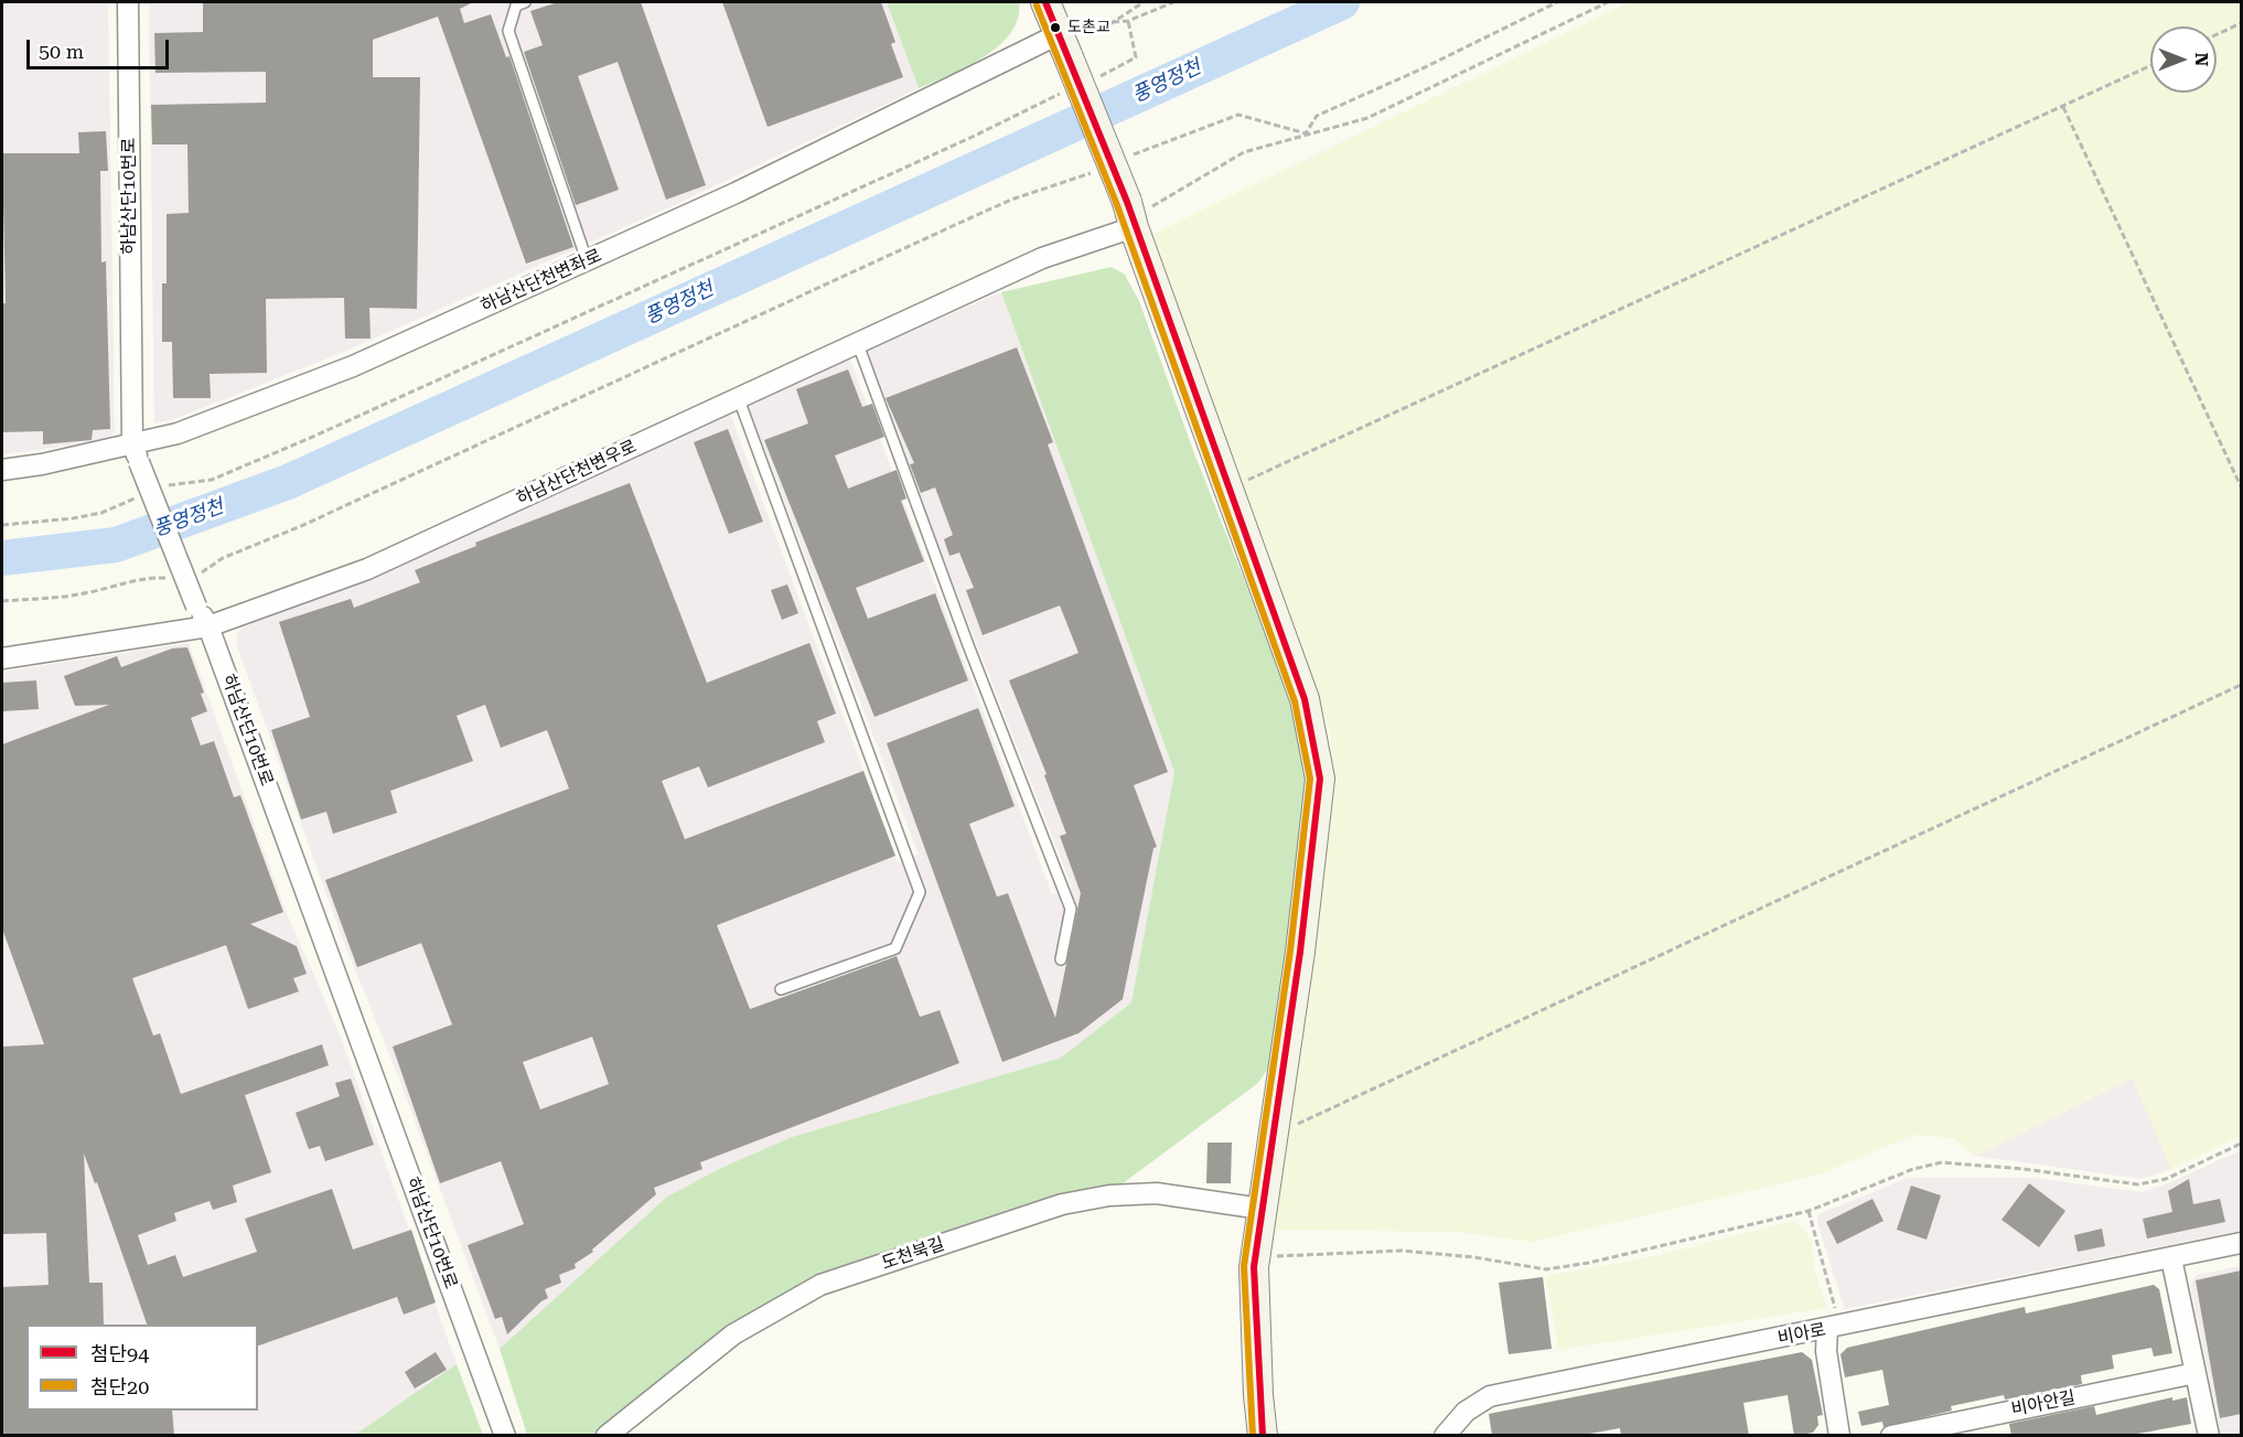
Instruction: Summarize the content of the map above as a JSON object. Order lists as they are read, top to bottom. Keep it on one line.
{"streets":{"street":["하남산단10번로","하남산단천변좌로","하남산단천변우로","도천북길","비아로","비아안길"]},"crossings":[["하남산단10번로","하남산단천변좌로"],["하남산단10번로","하남산단천변우로"]],"water":["풍영정천"],"places":["도촌교"],"lines":["transit line 첨단94","transit line 첨단20"],"legend":["첨단94","첨단20"],"scale_bar":"50 m","north":"right"}
